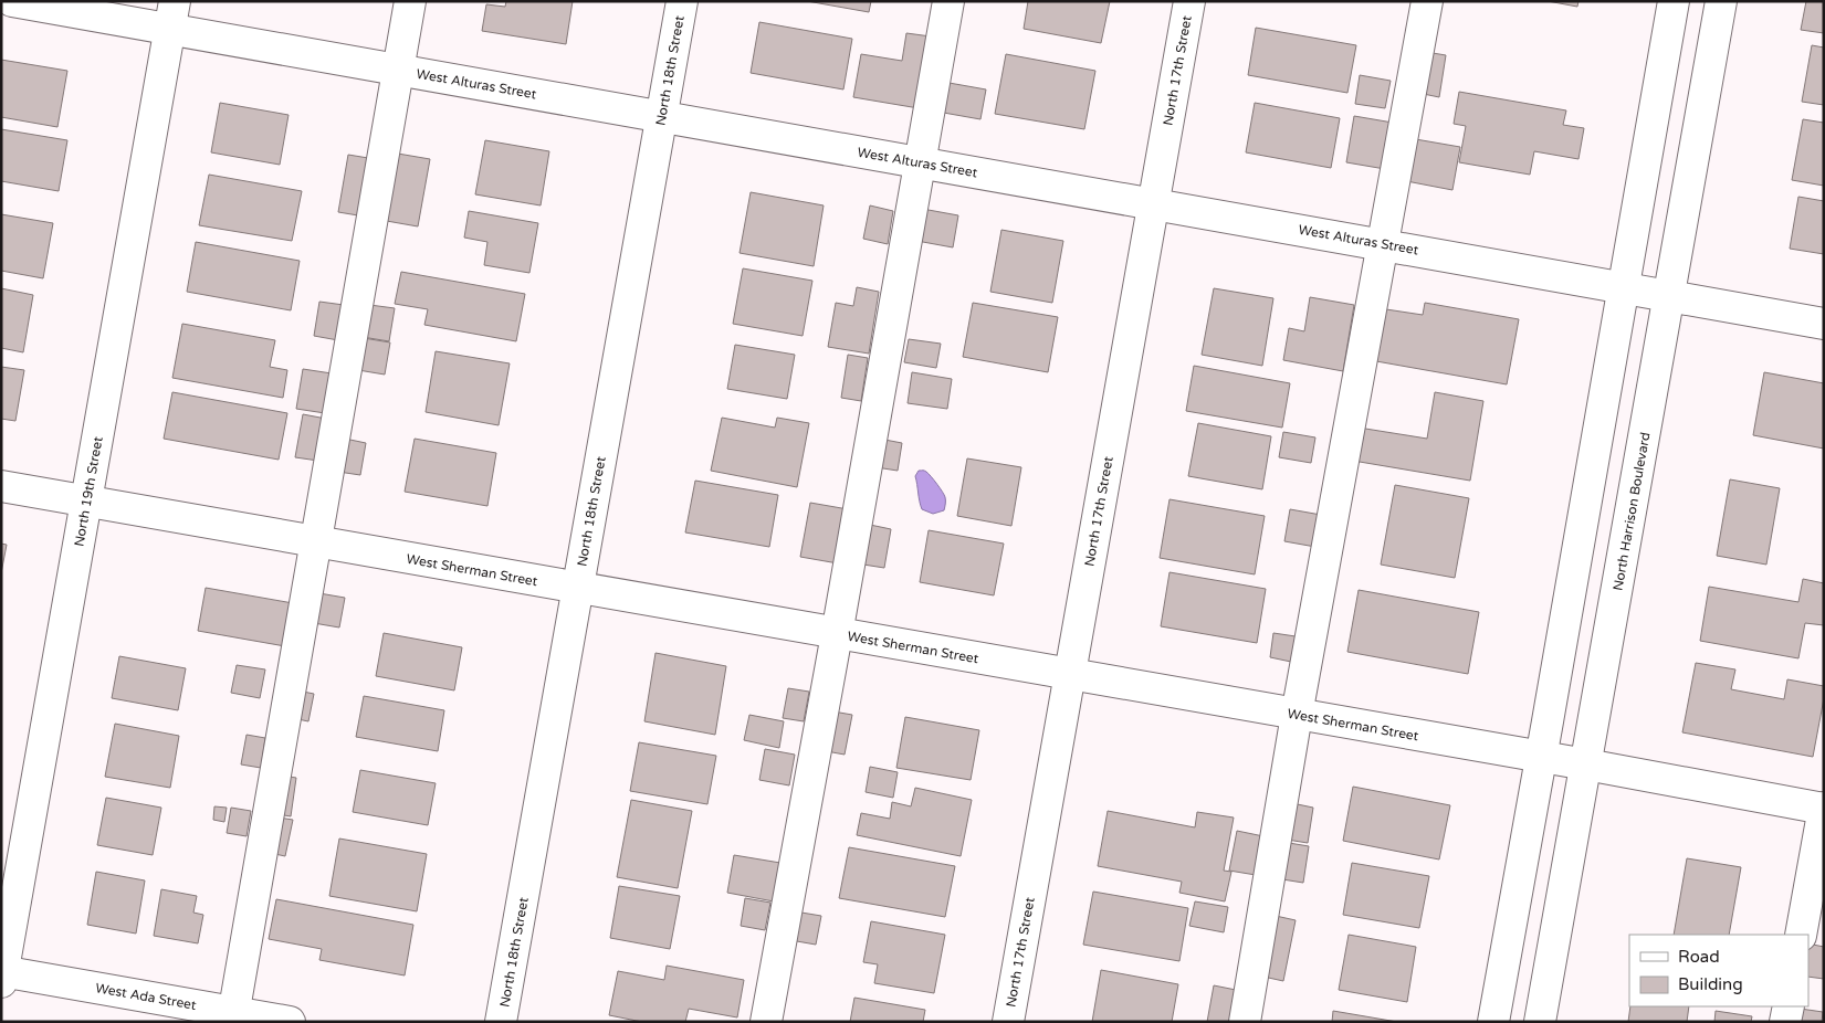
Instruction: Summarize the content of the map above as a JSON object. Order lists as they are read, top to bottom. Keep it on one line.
{"streets":{"street":["North 18th Street","North 17th Street","West Alturas Street","North 19th Street","North Harrison Boulevard","West Sherman Street","West Ada Street"]},"crossings":[["North 18th Street","West Alturas Street"],["North 18th Street","West Sherman Street"],["North 17th Street","West Alturas Street"],["North 17th Street","West Sherman Street"],["West Alturas Street","North 19th Street"],["West Alturas Street","North Harrison Boulevard"],["North 19th Street","West Sherman Street"],["North 19th Street","West Ada Street"],["North Harrison Boulevard","West Sherman Street"]],"legend":["Road","Building"]}
